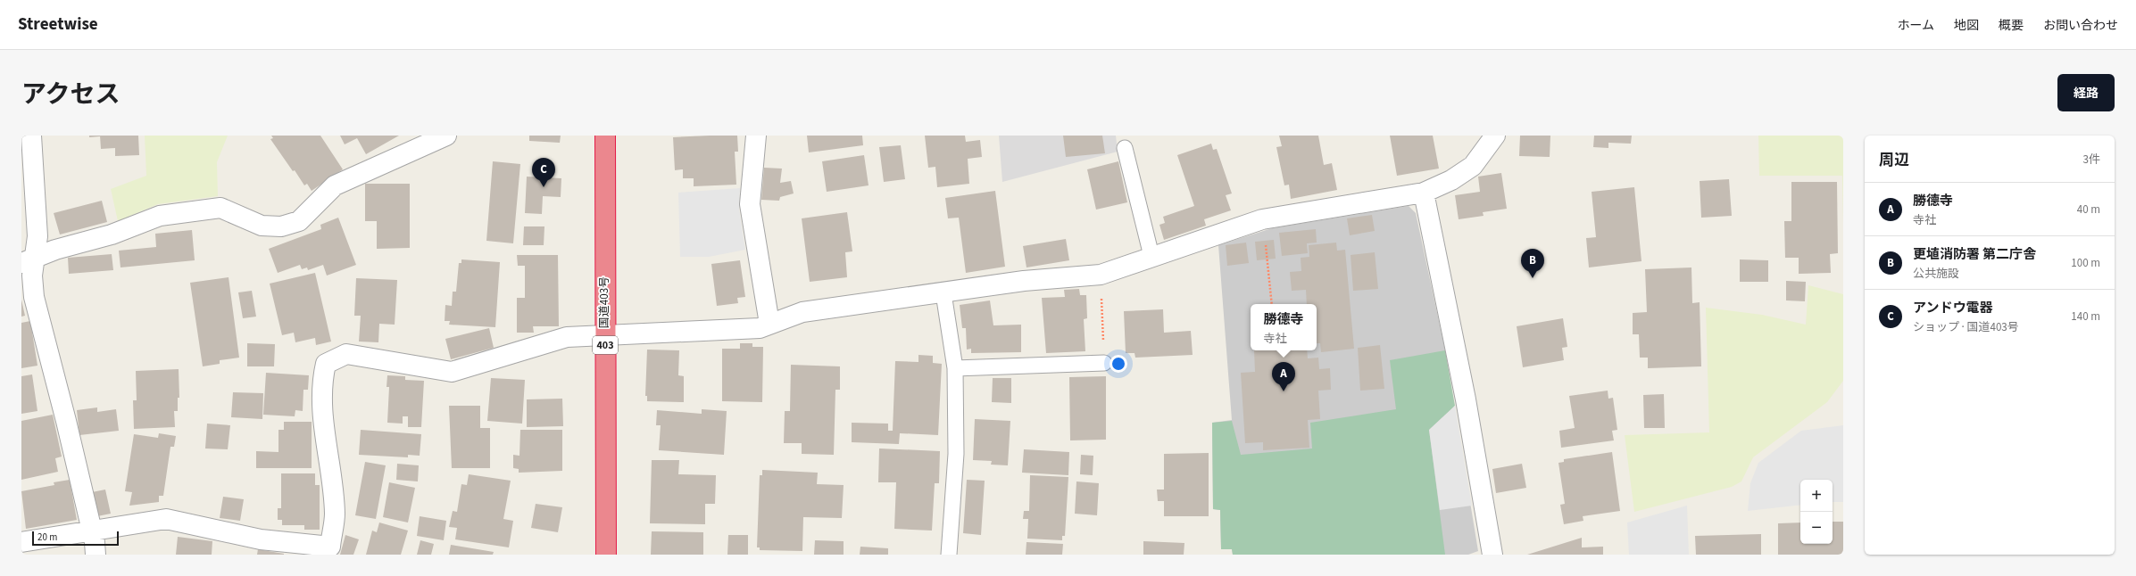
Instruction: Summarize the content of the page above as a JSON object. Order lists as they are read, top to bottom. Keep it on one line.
{"streets":{"highway":["国道403号","403"]},"scale_bar":"20 m","page":{"header":"Streetwise","nav":["ホーム","地図","概要","お問い合わせ"],"title":"アクセス","buttons":"経路","heading":["周辺","3件"],"pins":["C","B","A"],"list":[{"mark":"A","name":"勝德寺","note":"寺社","value":"40 m"},{"mark":"B","name":"更埴消防署 第二庁舎","note":"公共施設","value":"100 m"},{"mark":"C","name":"アンドウ電器","note":"ショップ · 国道403号","value":"140 m"}],"popup":["勝德寺","寺社"],"map_buttons":["+","−"],"scale":"20 m"}}
